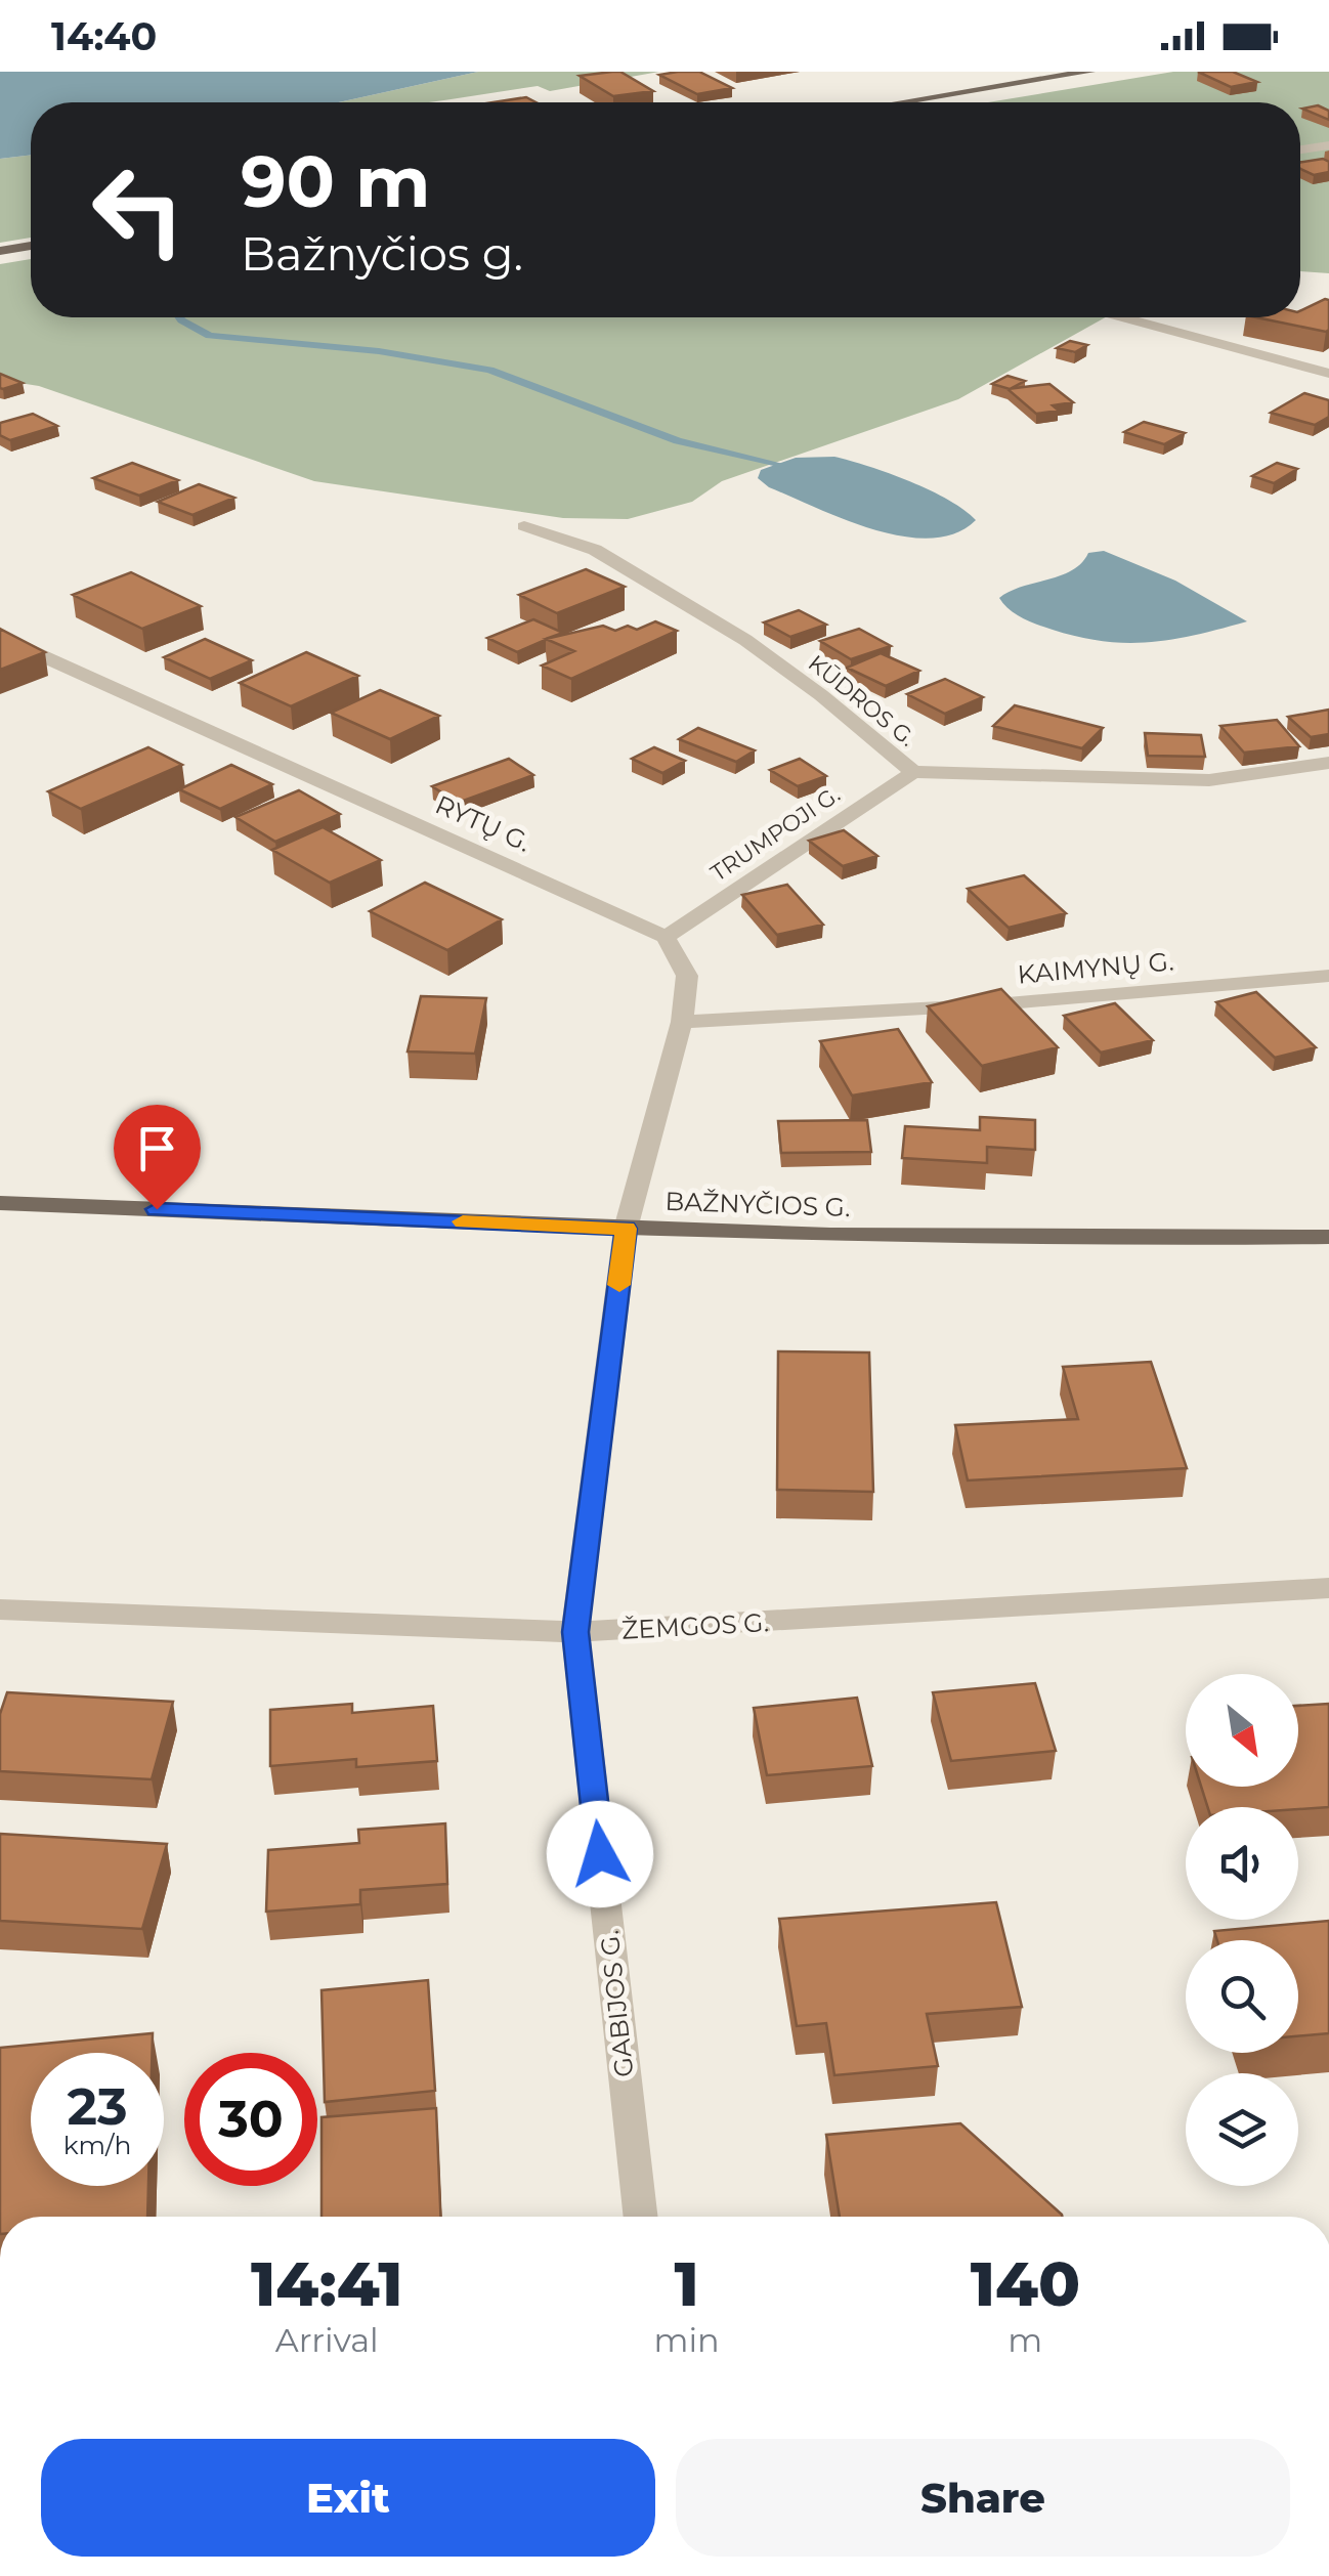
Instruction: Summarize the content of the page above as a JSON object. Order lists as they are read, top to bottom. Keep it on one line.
{"streets":{"main road":["BAŽNYČIOS G."],"street":["KŪDROS G.","RYTŲ G.","TRUMPOJI G.","KAIMYNŲ G.","ŽEMGOS G.","GABIJOS G."]},"crossings":[["KŪDROS G.","TRUMPOJI G."],["RYTŲ G.","TRUMPOJI G."],["BAŽNYČIOS G.","GABIJOS G."],["ŽEMGOS G.","GABIJOS G."]],"north":"bottom right","page":{"status":"14:40","turn":["90 m","Bažnyčios g."],"speed":"23 km/h","limit":"30","eta":["14:41","Arrival","1","min","140","m"],"buttons":["Exit","Share"]}}
